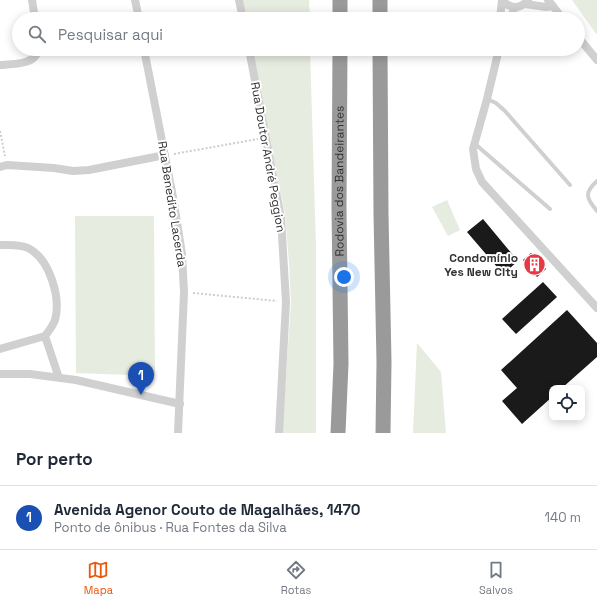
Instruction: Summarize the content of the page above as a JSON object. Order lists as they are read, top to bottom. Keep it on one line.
{"streets":{"highway":["Rodovia dos Bandeirantes"],"street":["Rua Doutor André Peggion","Rua Benedito Lacerda"]},"places":{"building":["Condomínio Yes New City"]},"page":{"search":"Pesquisar aqui","pins":"1","heading":"Por perto","list":[{"mark":"1","name":"Avenida Agenor Couto de Magalhães, 1470","note":"Ponto de ônibus · Rua Fontes da Silva","value":"140 m"}],"nav":["Mapa","Rotas","Salvos"]}}
